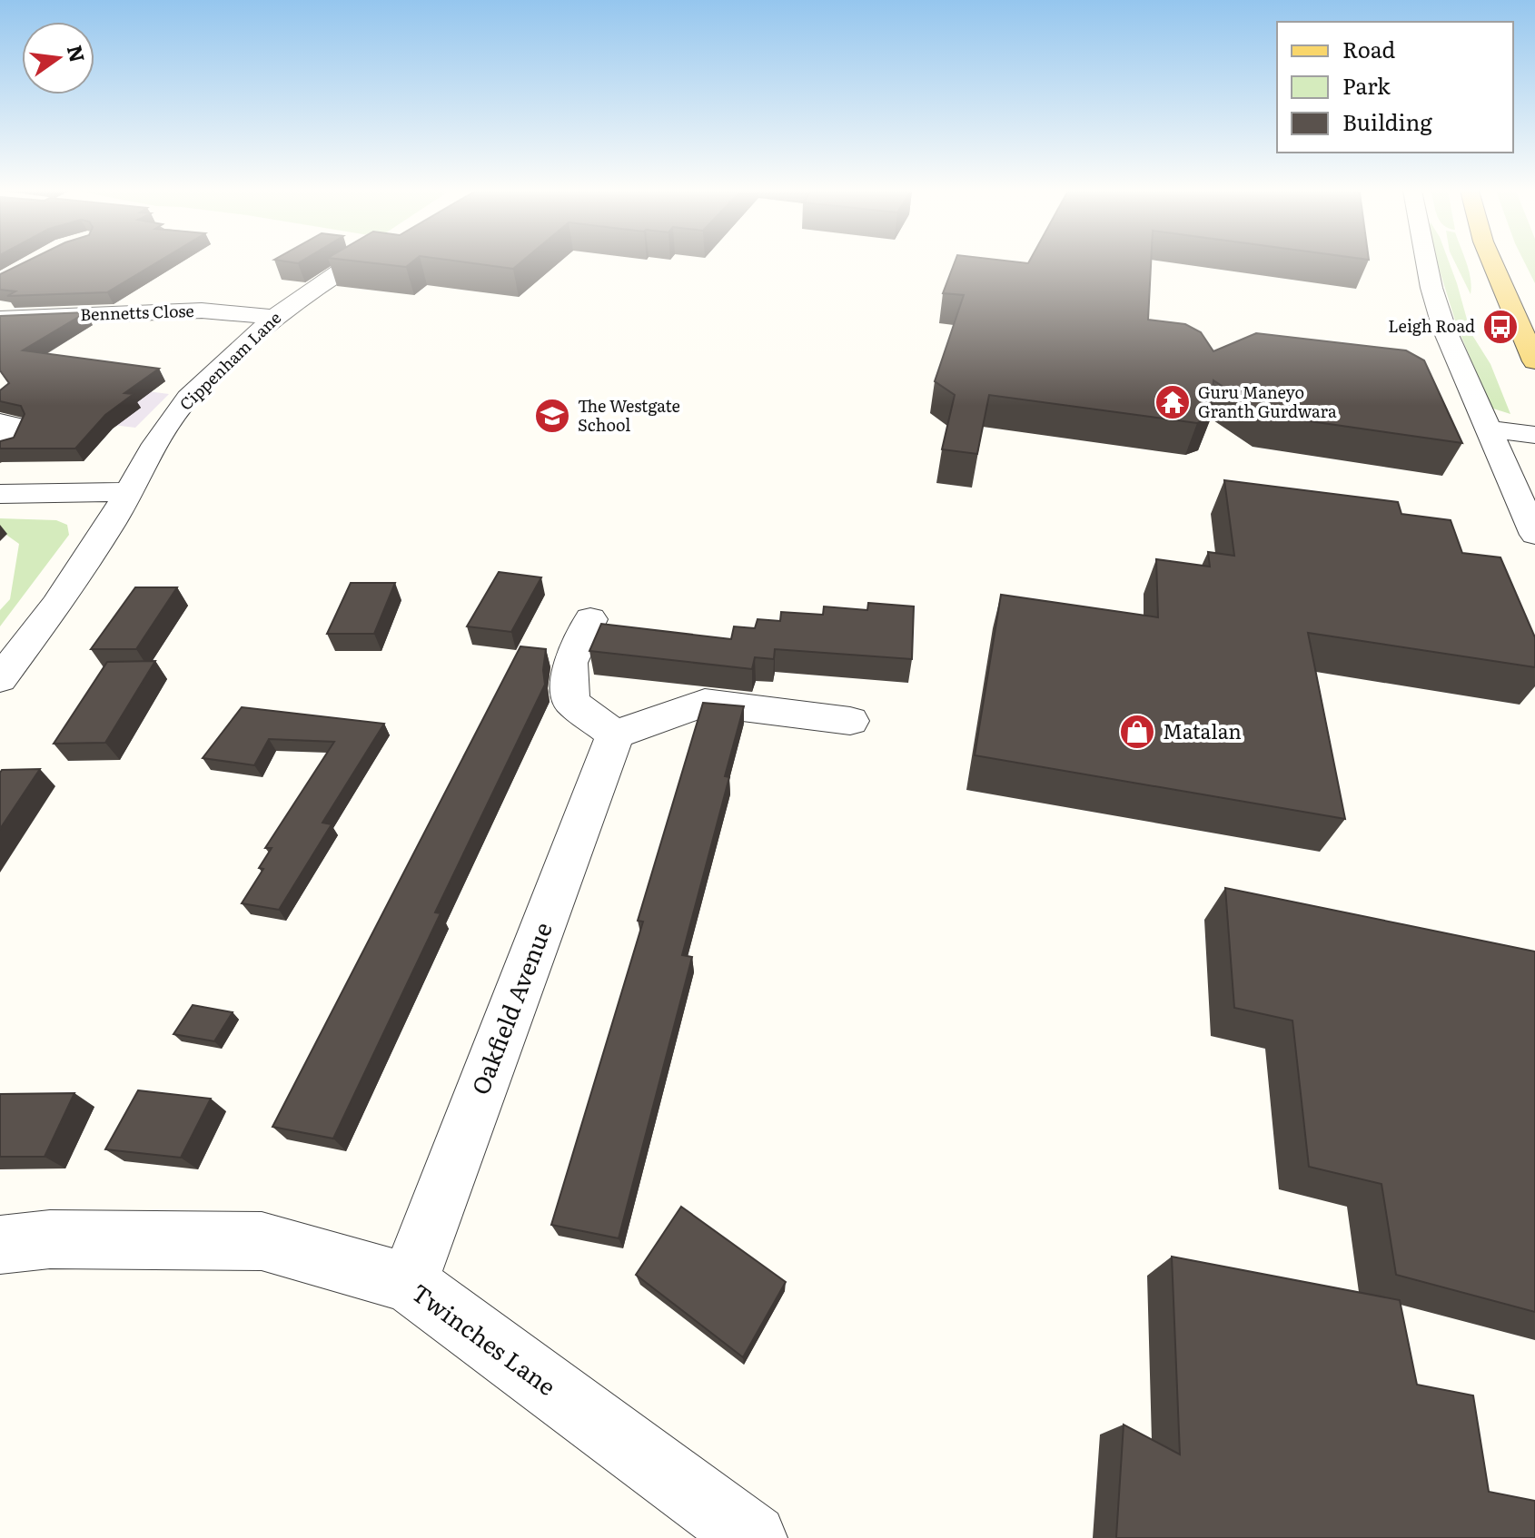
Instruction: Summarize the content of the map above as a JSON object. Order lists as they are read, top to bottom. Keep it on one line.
{"streets":{"street":["Bennetts Close","Cippenham Lane","Oakfield Avenue","Twinches Lane"]},"crossings":[["Bennetts Close","Cippenham Lane"],["Oakfield Avenue","Twinches Lane"]],"places":{"bus stop":["Leigh Road"],"temple":["Guru Maneyo Granth Gurdwara"],"school or university":["The Westgate School"],"shop":["Matalan"]},"legend":["Road","Park","Building"],"north":"right"}
